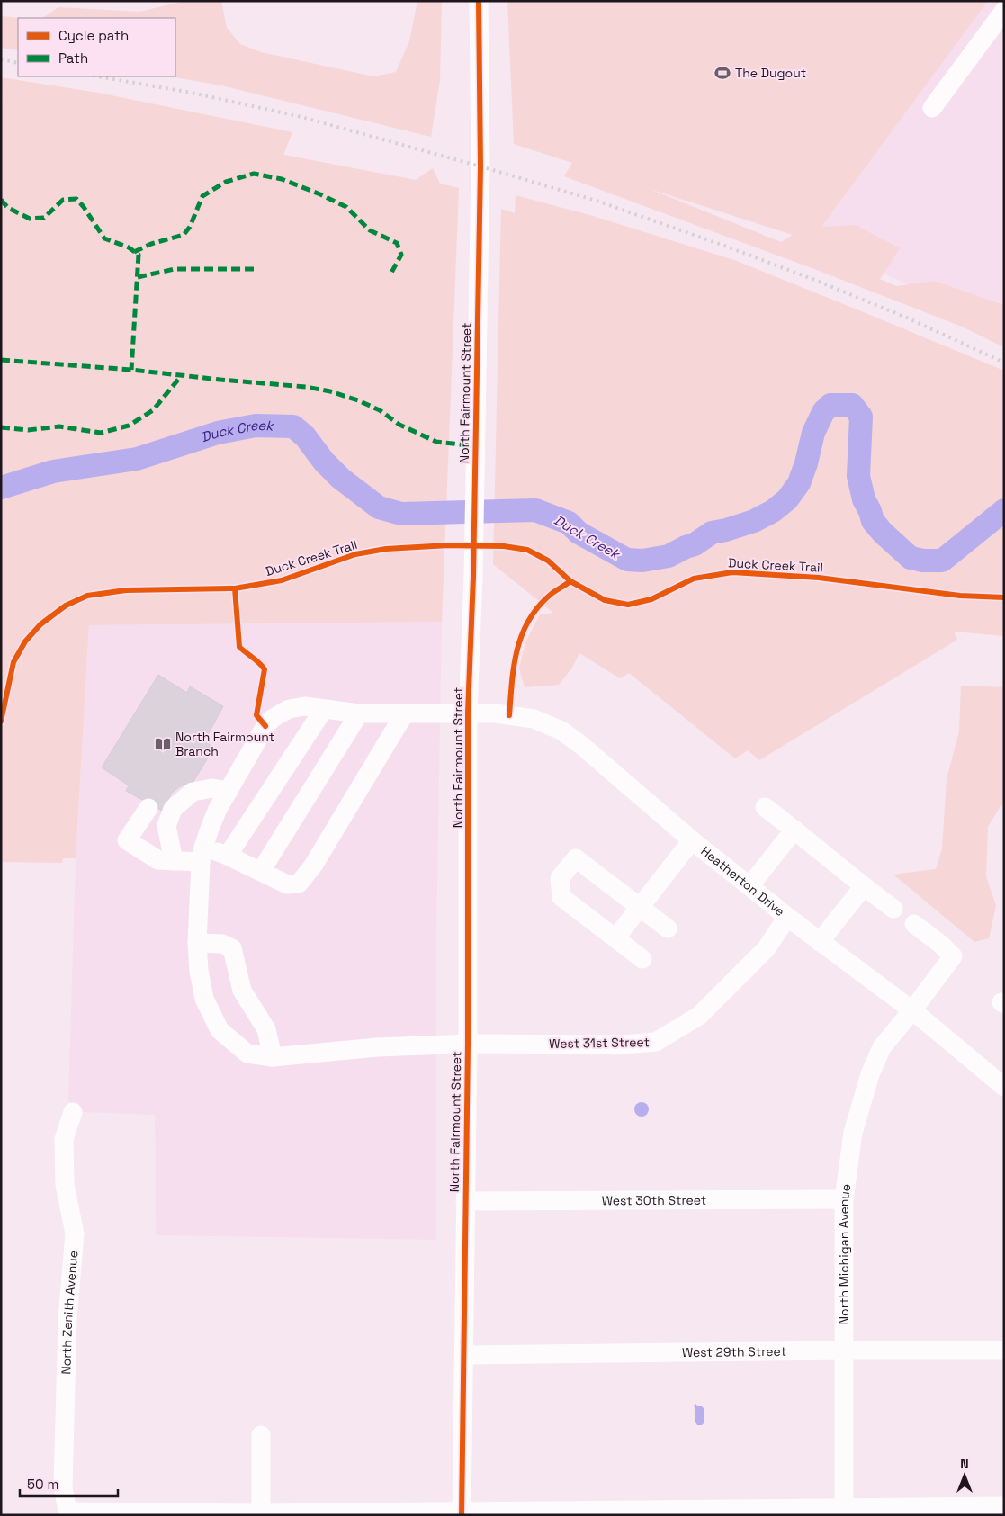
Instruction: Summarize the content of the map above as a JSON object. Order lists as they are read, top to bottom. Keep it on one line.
{"streets":{"street":["North Fairmount Street","Heatherton Drive","West 31st Street","West 30th Street","North Michigan Avenue","North Zenith Avenue","West 29th Street"],"cycle path":["Duck Creek Trail"]},"crossings":[["North Fairmount Street","Heatherton Drive"],["North Fairmount Street","West 31st Street"],["North Fairmount Street","West 30th Street"],["North Fairmount Street","West 29th Street"],["Heatherton Drive","West 31st Street"],["Heatherton Drive","North Michigan Avenue"],["West 30th Street","North Michigan Avenue"],["North Michigan Avenue","West 29th Street"]],"water":["Duck Creek"],"places":{"sports":["The Dugout"],"library":["North Fairmount Branch"]},"legend":["Cycle path","Path"],"scale_bar":"50 m","north":"top"}
